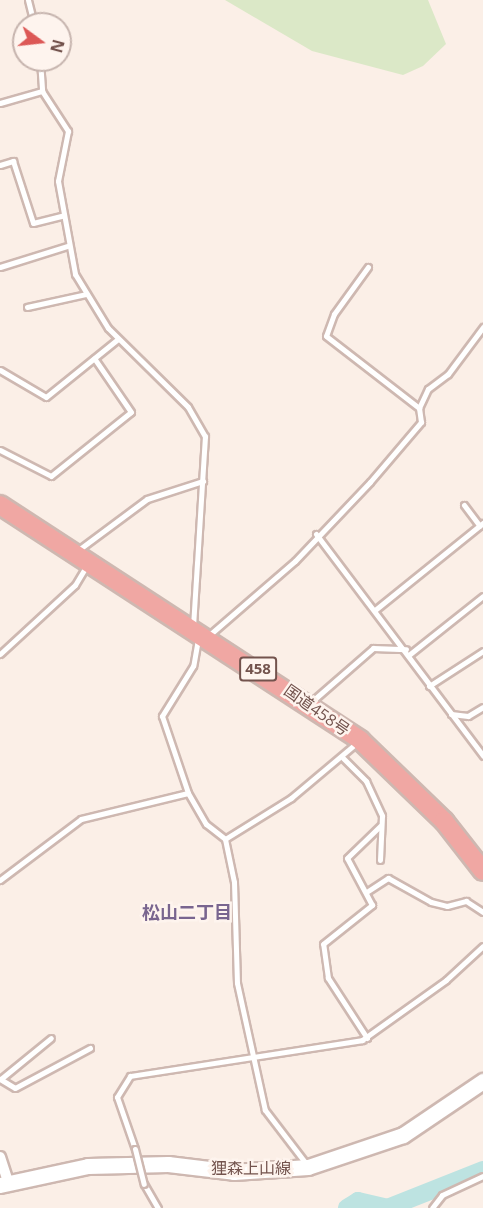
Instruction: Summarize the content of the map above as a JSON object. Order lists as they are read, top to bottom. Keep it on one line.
{"streets":{"highway":["458","国道458号"],"main road":["狸森上山線"]},"districts":["松山二丁目"],"north":"right"}
